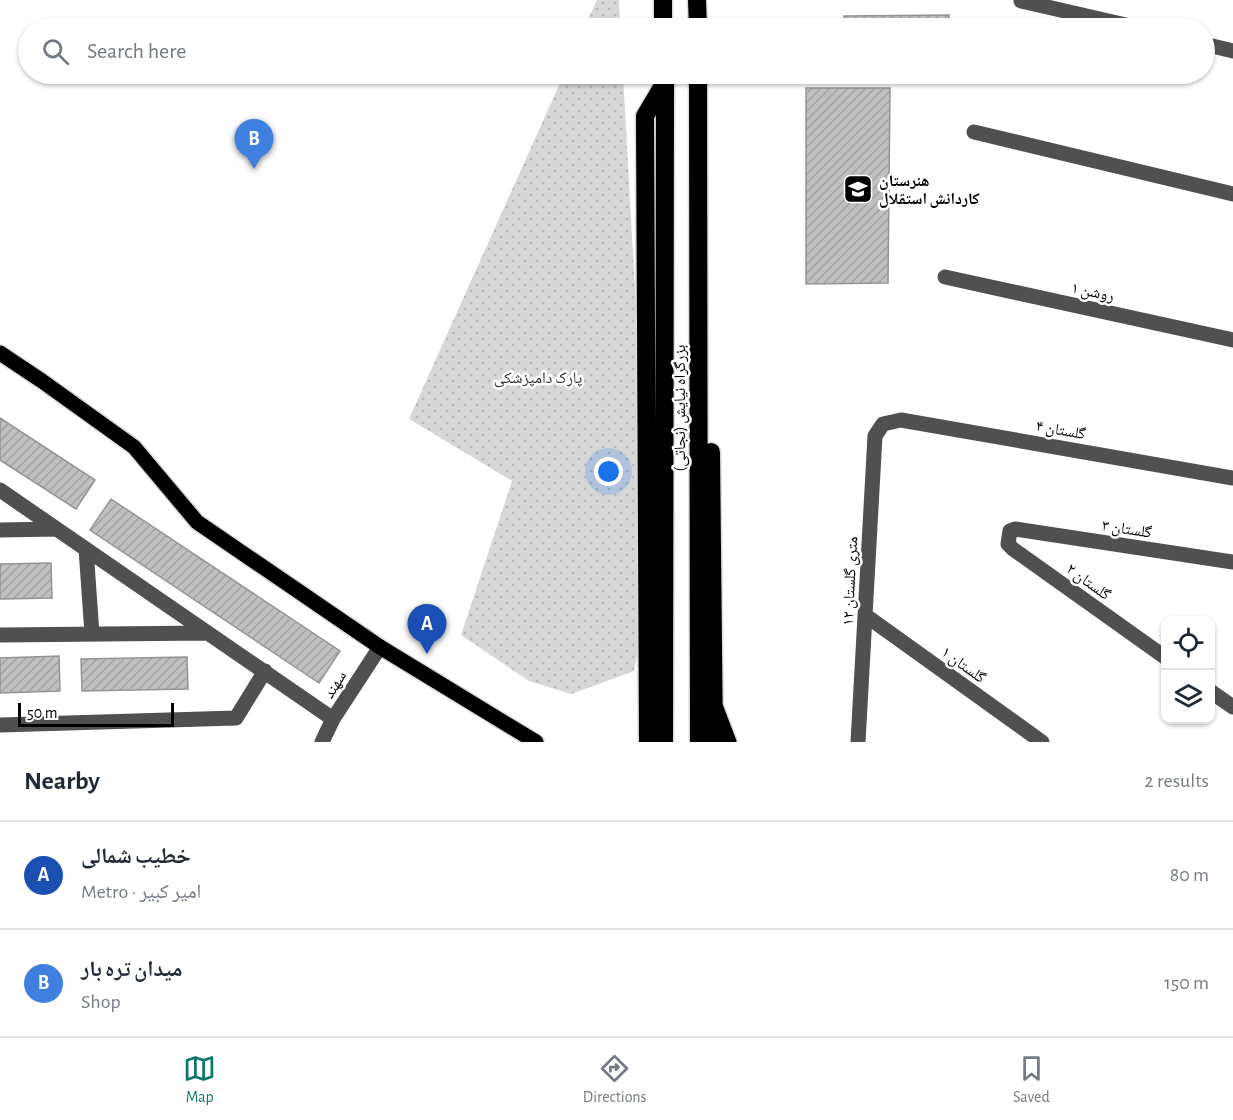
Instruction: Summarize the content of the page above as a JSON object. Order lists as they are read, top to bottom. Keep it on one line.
{"streets":{"highway":["بزرگراه نیایش (نجاتی)"],"street":["روشن ۱","گلستان ۴","گلستان ۳","۱۲ متری گلستان","گلستان ۲","گلستان ۱","سهند"]},"crossings":[["گلستان ۴","۱۲ متری گلستان"],["گلستان ۳","گلستان ۲"],["۱۲ متری گلستان","گلستان ۱"]],"parks":["پارک دامپزشکی"],"places":{"school or university":["هنرستان کاردانش استقلال"]},"scale_bar":"50 m","page":{"search":"Search here","pins":["B","A"],"scale":"50 m","heading":["Nearby","2 results"],"list":[{"mark":"A","name":"خطیب شمالی","note":"Metro · امیر کبیر","value":"80 m"},{"mark":"B","name":"میدان تره بار","note":"Shop","value":"150 m"}],"nav":["Map","Directions","Saved"]}}
